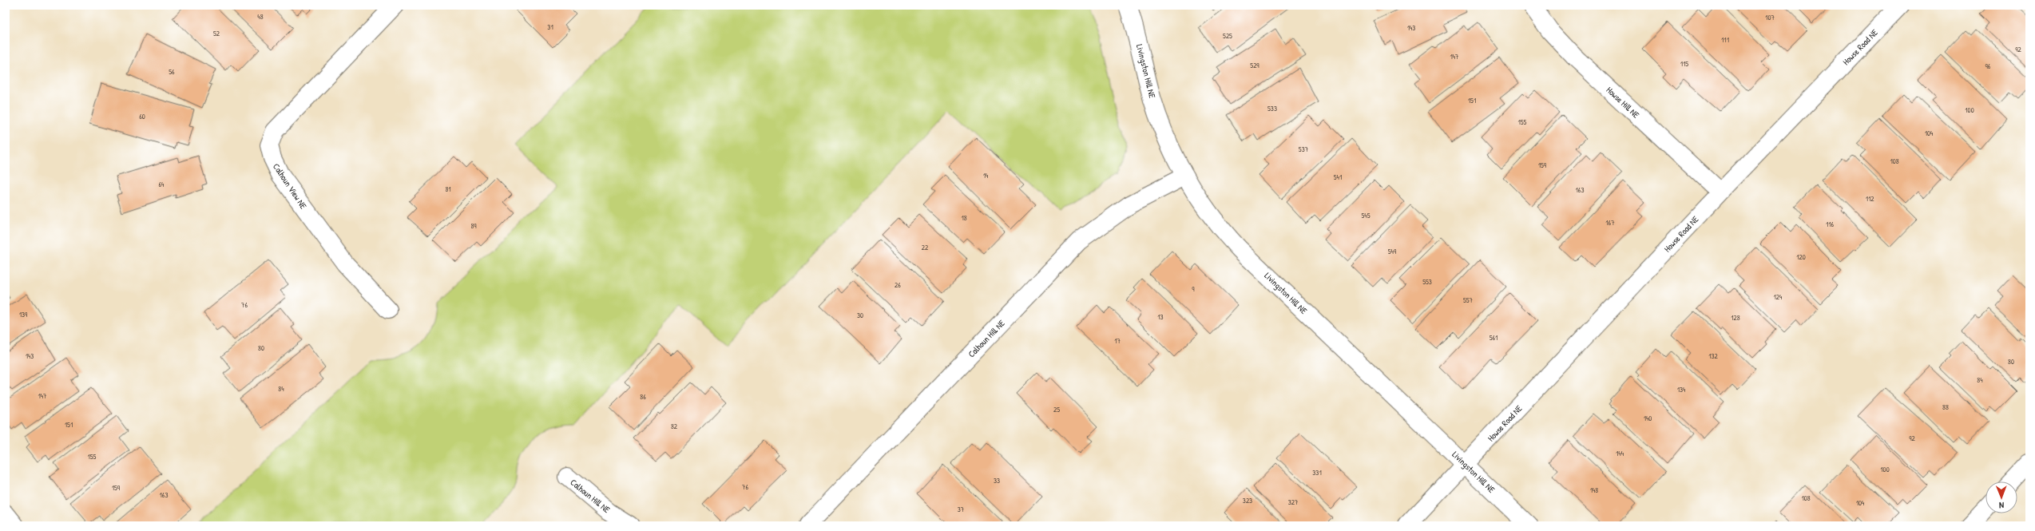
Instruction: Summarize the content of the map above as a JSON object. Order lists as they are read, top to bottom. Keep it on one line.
{"streets":{"street":["Howse Road NE","Livingston Hill NE","Howse Hill NE","Calhoun View NE","Calhoun Hill NE"]},"crossings":[["Howse Road NE","Livingston Hill NE"],["Howse Road NE","Howse Hill NE"],["Livingston Hill NE","Calhoun Hill NE"]],"house_numbers":["48","107","31","143","52","525","111","92","147","115","529","96","56","151","533","100","60","155","104","537","108","159","14","541","64","81","163","112","545","18","167","116","89","22","549","120","553","26","9","124","557","76","139","30","13","128","561","17","80","143","132","80","84","84","134","147","86","88","25","140","151","82","92","144","155","100","331","33","76","159","148","163","108","323","327","104","37"],"north":"bottom"}
